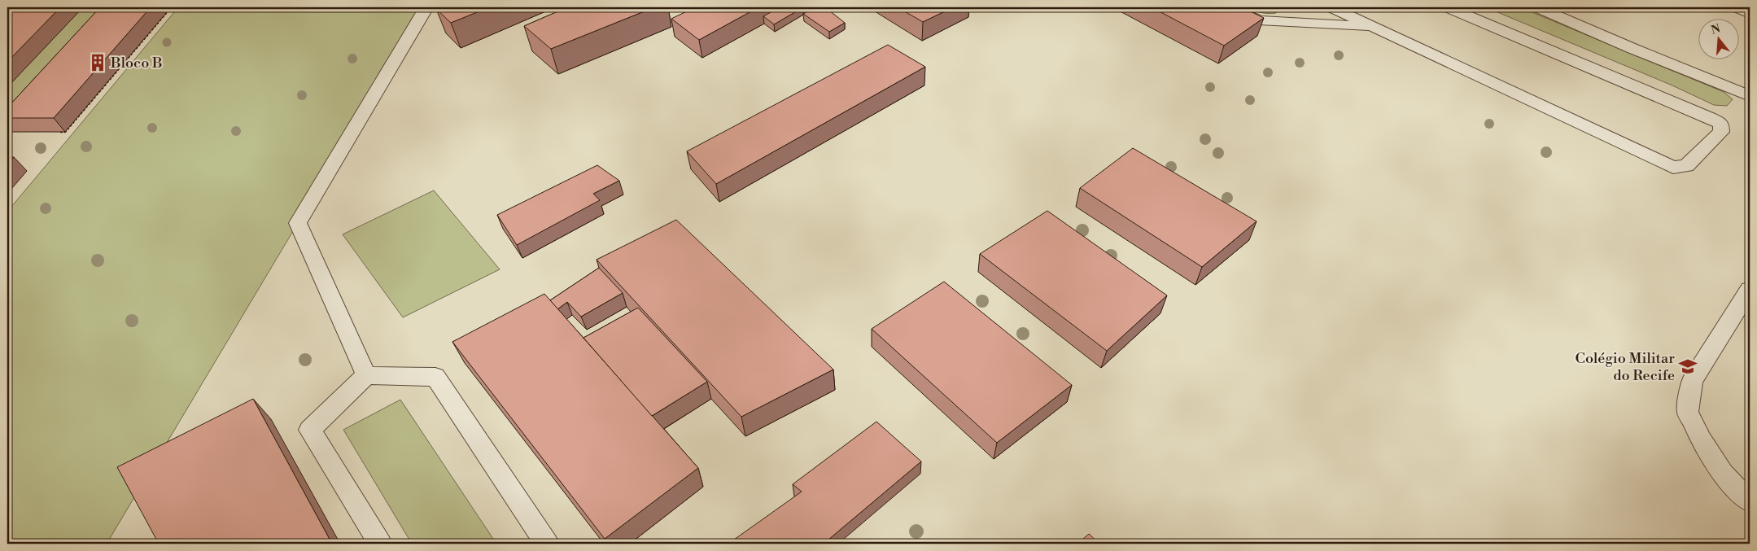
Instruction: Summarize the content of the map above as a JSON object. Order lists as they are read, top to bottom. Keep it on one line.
{"places":{"building":["Bloco B"],"school or university":["Colégio Militar do Recife"]},"north":"top"}
